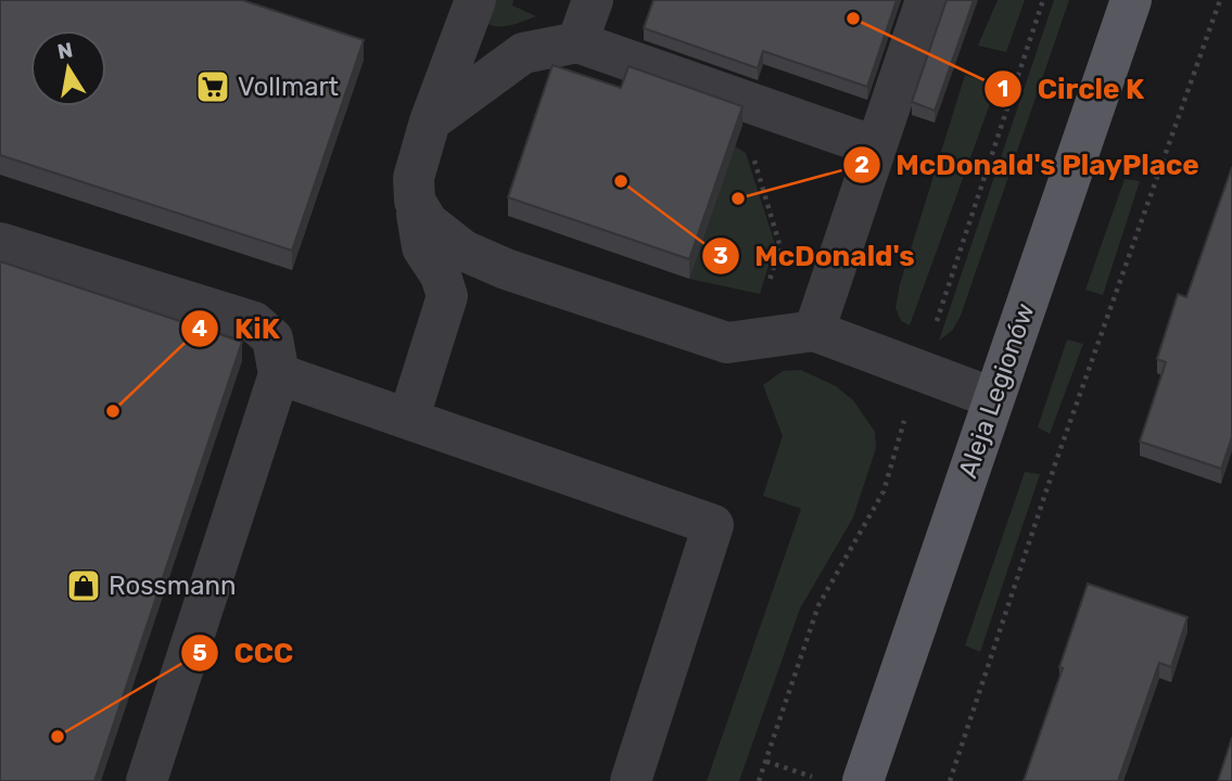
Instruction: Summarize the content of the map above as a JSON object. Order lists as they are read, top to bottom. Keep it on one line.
{"streets":{"main road":["Aleja Legionów"]},"places":{"other":["Circle K","McDonald's","McDonald's PlayPlace","KiK","CCC"],"supermarket":["Vollmart"],"shop":["Rossmann"]},"north":"top"}
